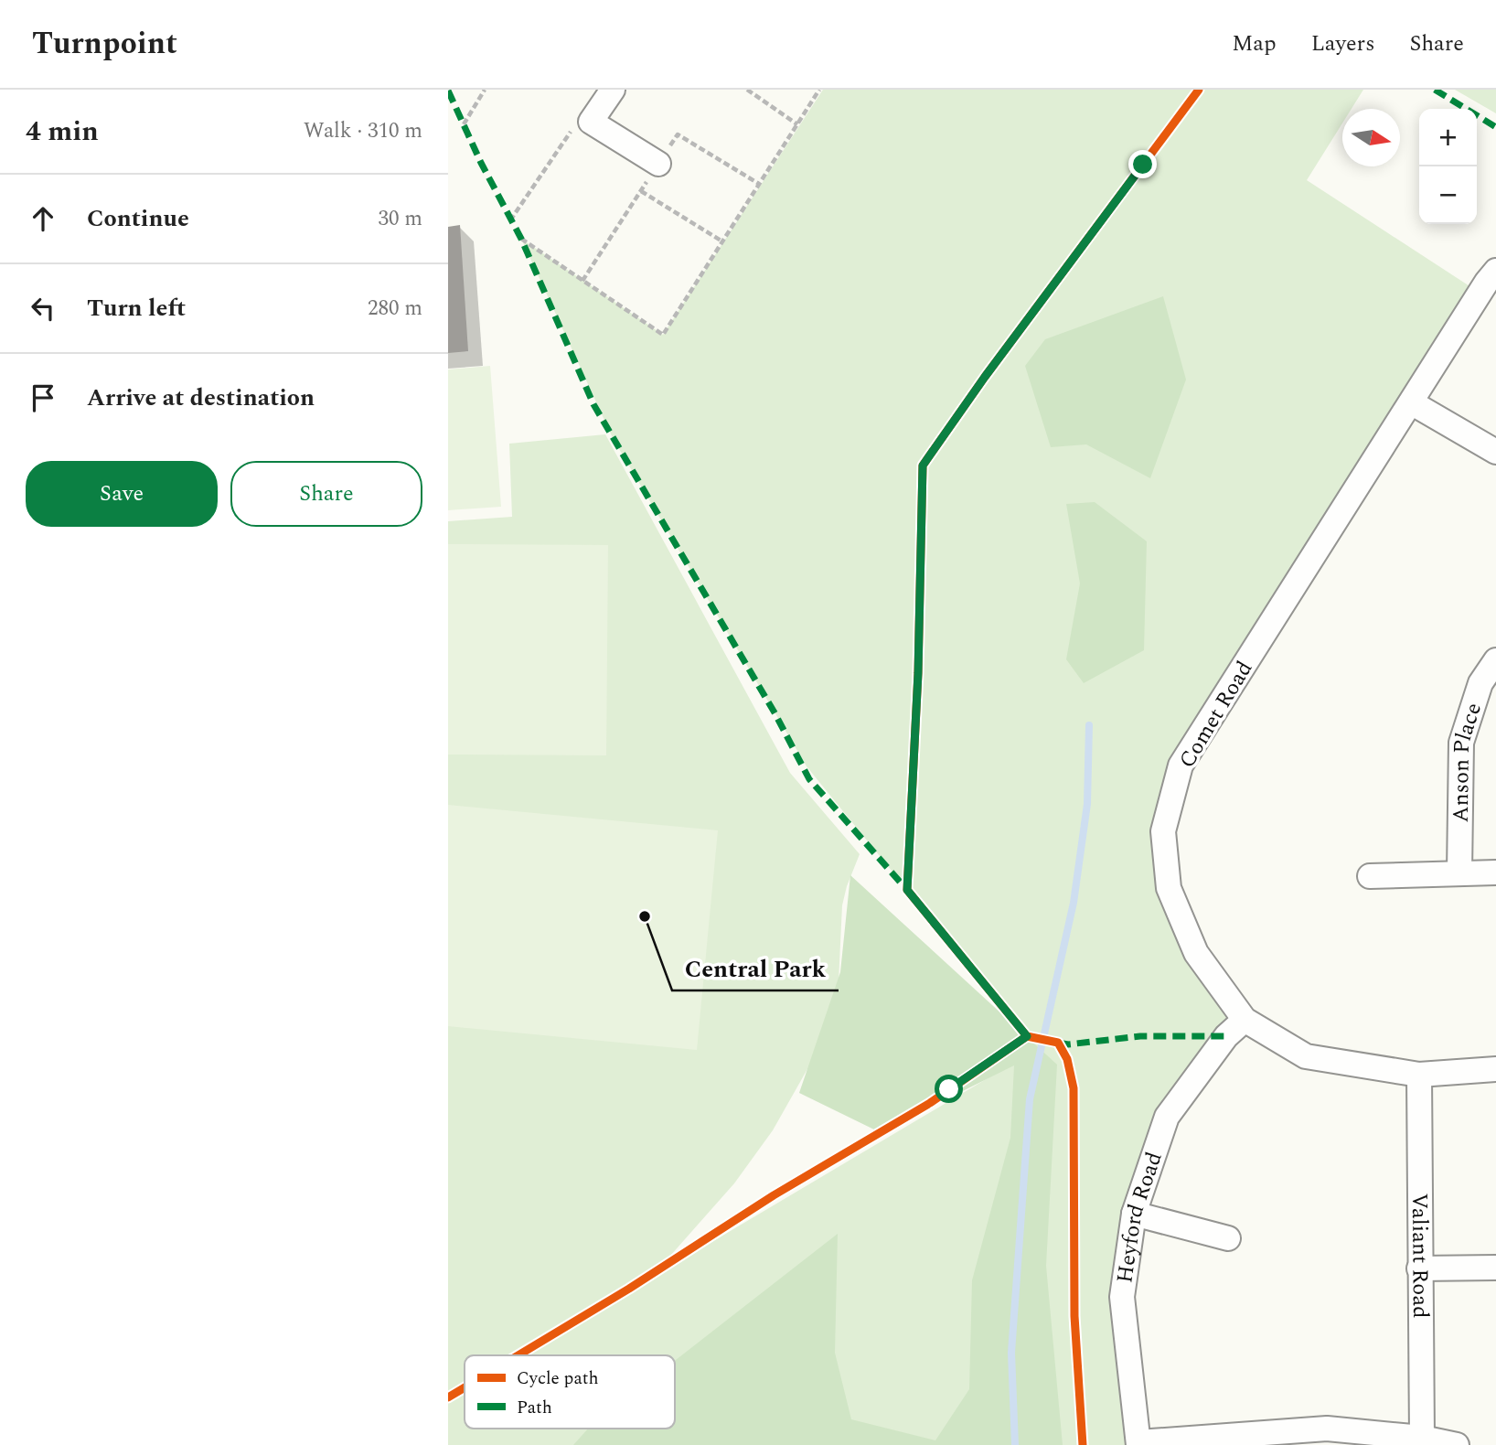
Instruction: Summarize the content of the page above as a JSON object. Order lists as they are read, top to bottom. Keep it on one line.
{"streets":{"street":["Comet Road","Anson Place","Heyford Road","Valiant Road"]},"crossings":[["Comet Road","Heyford Road"],["Comet Road","Valiant Road"]],"places":["Central Park"],"legend":["Cycle path","Path"],"north":"right","page":{"header":"Turnpoint","nav":["Map","Layers","Share"],"heading":["4 min","Walk · 310 m"],"map_buttons":["+","−"],"list":[["Continue","30 m"],["Turn left","280 m"],"Arrive at destination"],"buttons":["Save","Share"]}}
